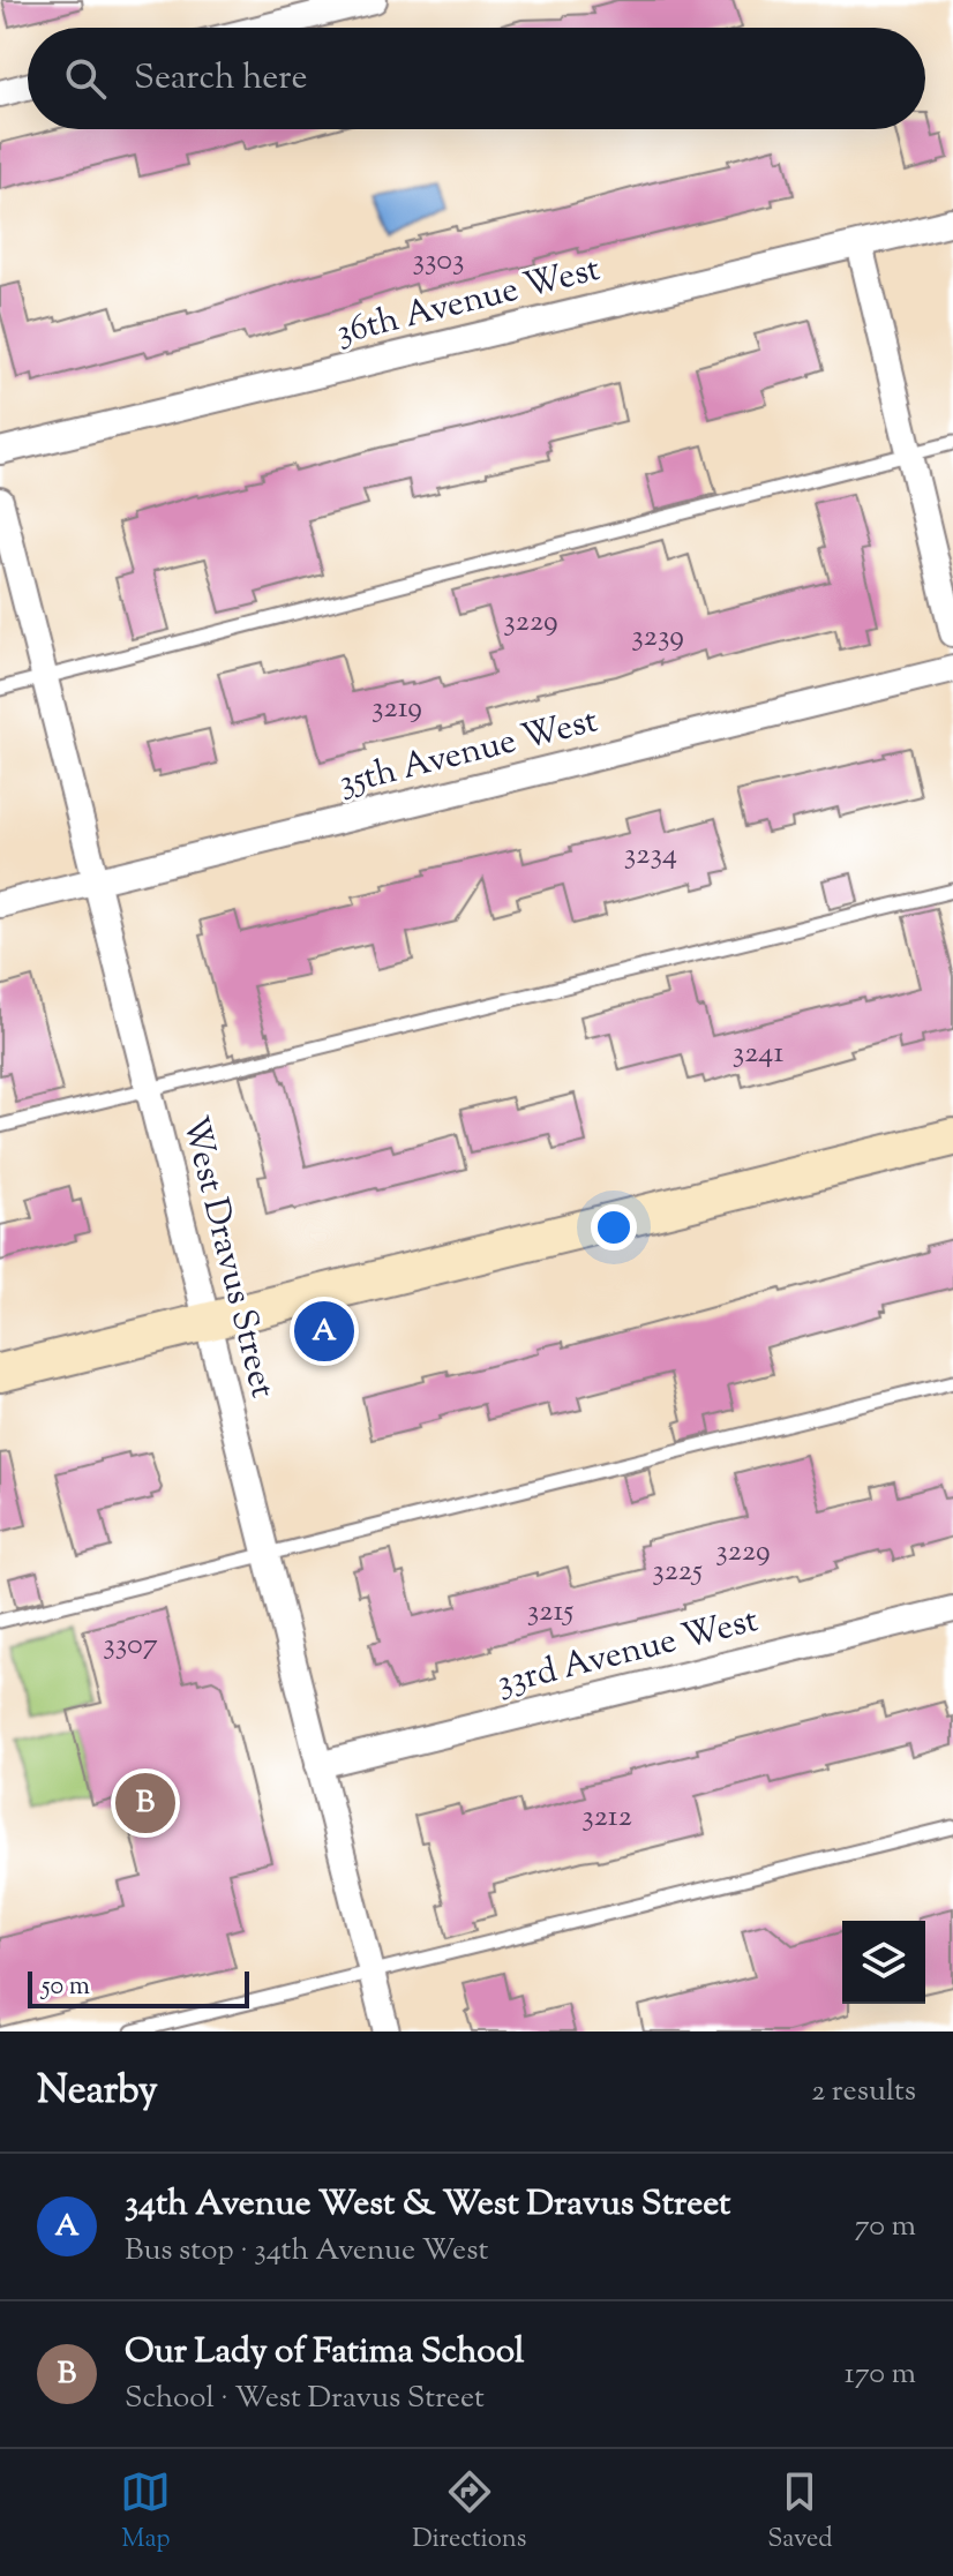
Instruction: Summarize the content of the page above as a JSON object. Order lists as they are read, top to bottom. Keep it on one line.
{"streets":{"street":["36th Avenue West","35th Avenue West","West Dravus Street","33rd Avenue West"]},"crossings":[["35th Avenue West","West Dravus Street"],["West Dravus Street","33rd Avenue West"]],"house_numbers":["3303","3229","3239","3219","3234","3241","3229","3225","3215","3307","3212"],"scale_bar":"50 m","page":{"search":"Search here","pins":["A","B"],"scale":"50 m","heading":["Nearby","2 results"],"list":[{"mark":"A","name":"34th Avenue West & West Dravus Street","note":"Bus stop · 34th Avenue West","value":"70 m"},{"mark":"B","name":"Our Lady of Fatima School","note":"School · West Dravus Street","value":"170 m"}],"nav":["Map","Directions","Saved"]}}
